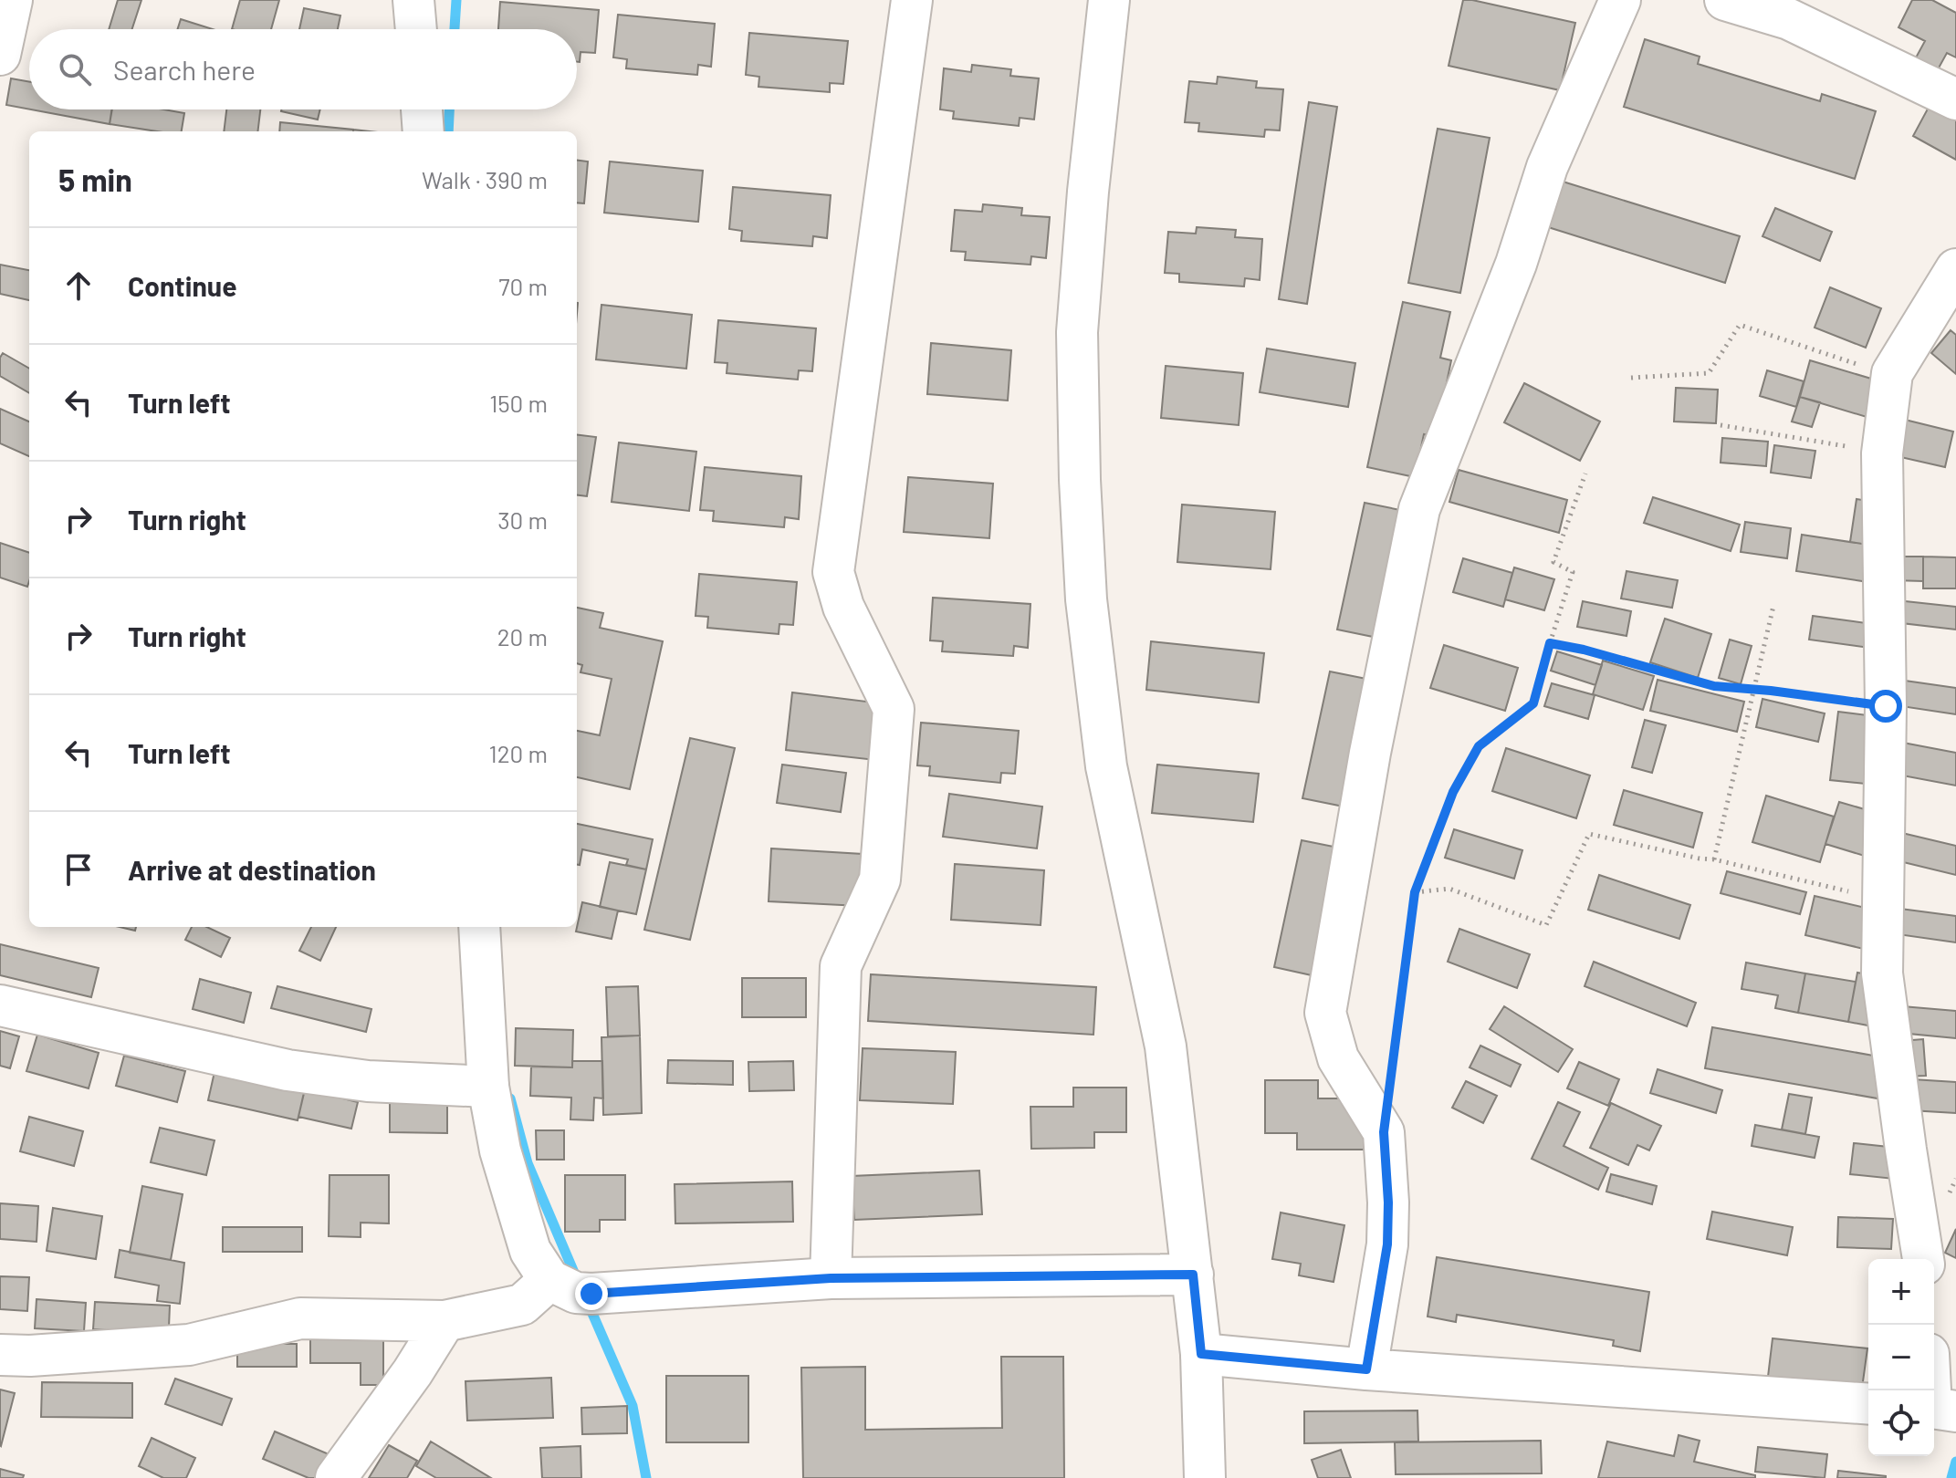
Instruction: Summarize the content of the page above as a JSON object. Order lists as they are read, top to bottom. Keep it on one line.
{"page":{"search":"Search here","heading":["5 min","Walk · 390 m"],"list":[["Continue","70 m"],["Turn left","150 m"],["Turn right","30 m"],["Turn right","20 m"],["Turn left","120 m"],"Arrive at destination"],"map_buttons":["+","−"]}}
